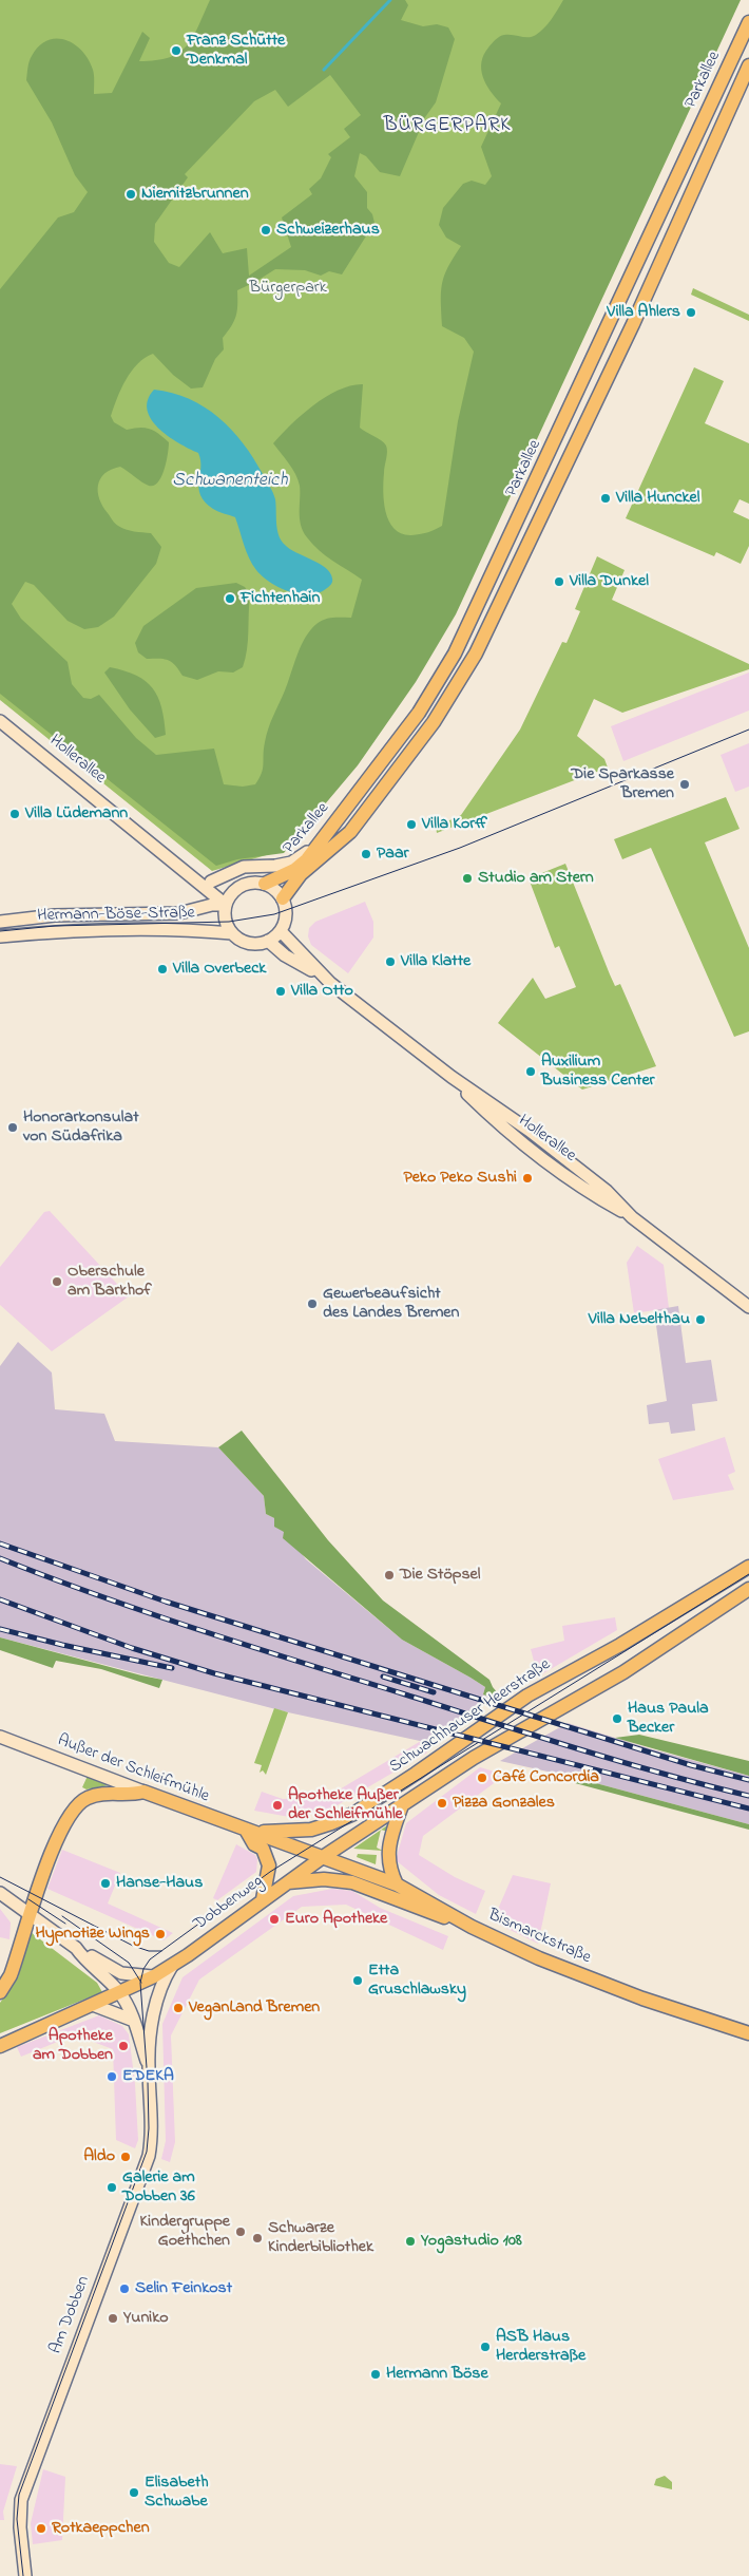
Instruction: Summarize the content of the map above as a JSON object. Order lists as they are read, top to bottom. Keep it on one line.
{"streets":{"main road":["Parkallee","Hollerallee","Hermann-Böse-Straße","Schwachhauser Heerstraße","Außer der Schleifmühle","Dobbenweg","Bismarckstraße","Am Dobben"]},"crossings":[["Parkallee","Hollerallee"],["Parkallee","Hermann-Böse-Straße"],["Hollerallee","Hermann-Böse-Straße"],["Schwachhauser Heerstraße","Außer der Schleifmühle"],["Schwachhauser Heerstraße","Dobbenweg"],["Schwachhauser Heerstraße","Bismarckstraße"],["Außer der Schleifmühle","Dobbenweg"],["Außer der Schleifmühle","Bismarckstraße"],["Dobbenweg","Bismarckstraße"],["Dobbenweg","Am Dobben"]],"districts":["BÜRGERPARK"],"water":["Schwanenteich"],"parks":["Bürgerpark"],"places":["Franz Schütte Denkmal","Niemitzbrunnen","Schweizerhaus","Villa Ahlers","Villa Hunckel","Villa Dunkel","Fichtenhain","Die Sparkasse Bremen","Villa Lüdemann","Villa Korff","Paar","Studio am Stern","Villa Klatte","Villa Overbeck","Villa Otto","Auxilium Business Center","Honorarkonsulat von Südafrika","Peko Peko Sushi","Oberschule am Barkhof","Gewerbeaufsicht des Landes Bremen","Villa Nebelthau","Die Stöpsel","Haus Paula Becker","Café Concordia","Pizza Gonzales","Apotheke Außer der Schleifmühle","Hanse-Haus","Euro Apotheke","Hypnotize Wings","Etta Gruschlawsky","VeganLand Bremen","Apotheke am Dobben","EDEKA","Aldo","Galerie am Dobben 36","Kindergruppe Goethchen","Schwarze Kinderbibliothek","Yogastudio 108","Selin Feinkost","Yuniko","ASB Haus Herderstraße","Hermann Böse","Elisabeth Schwabe","Rotkaeppchen"]}
